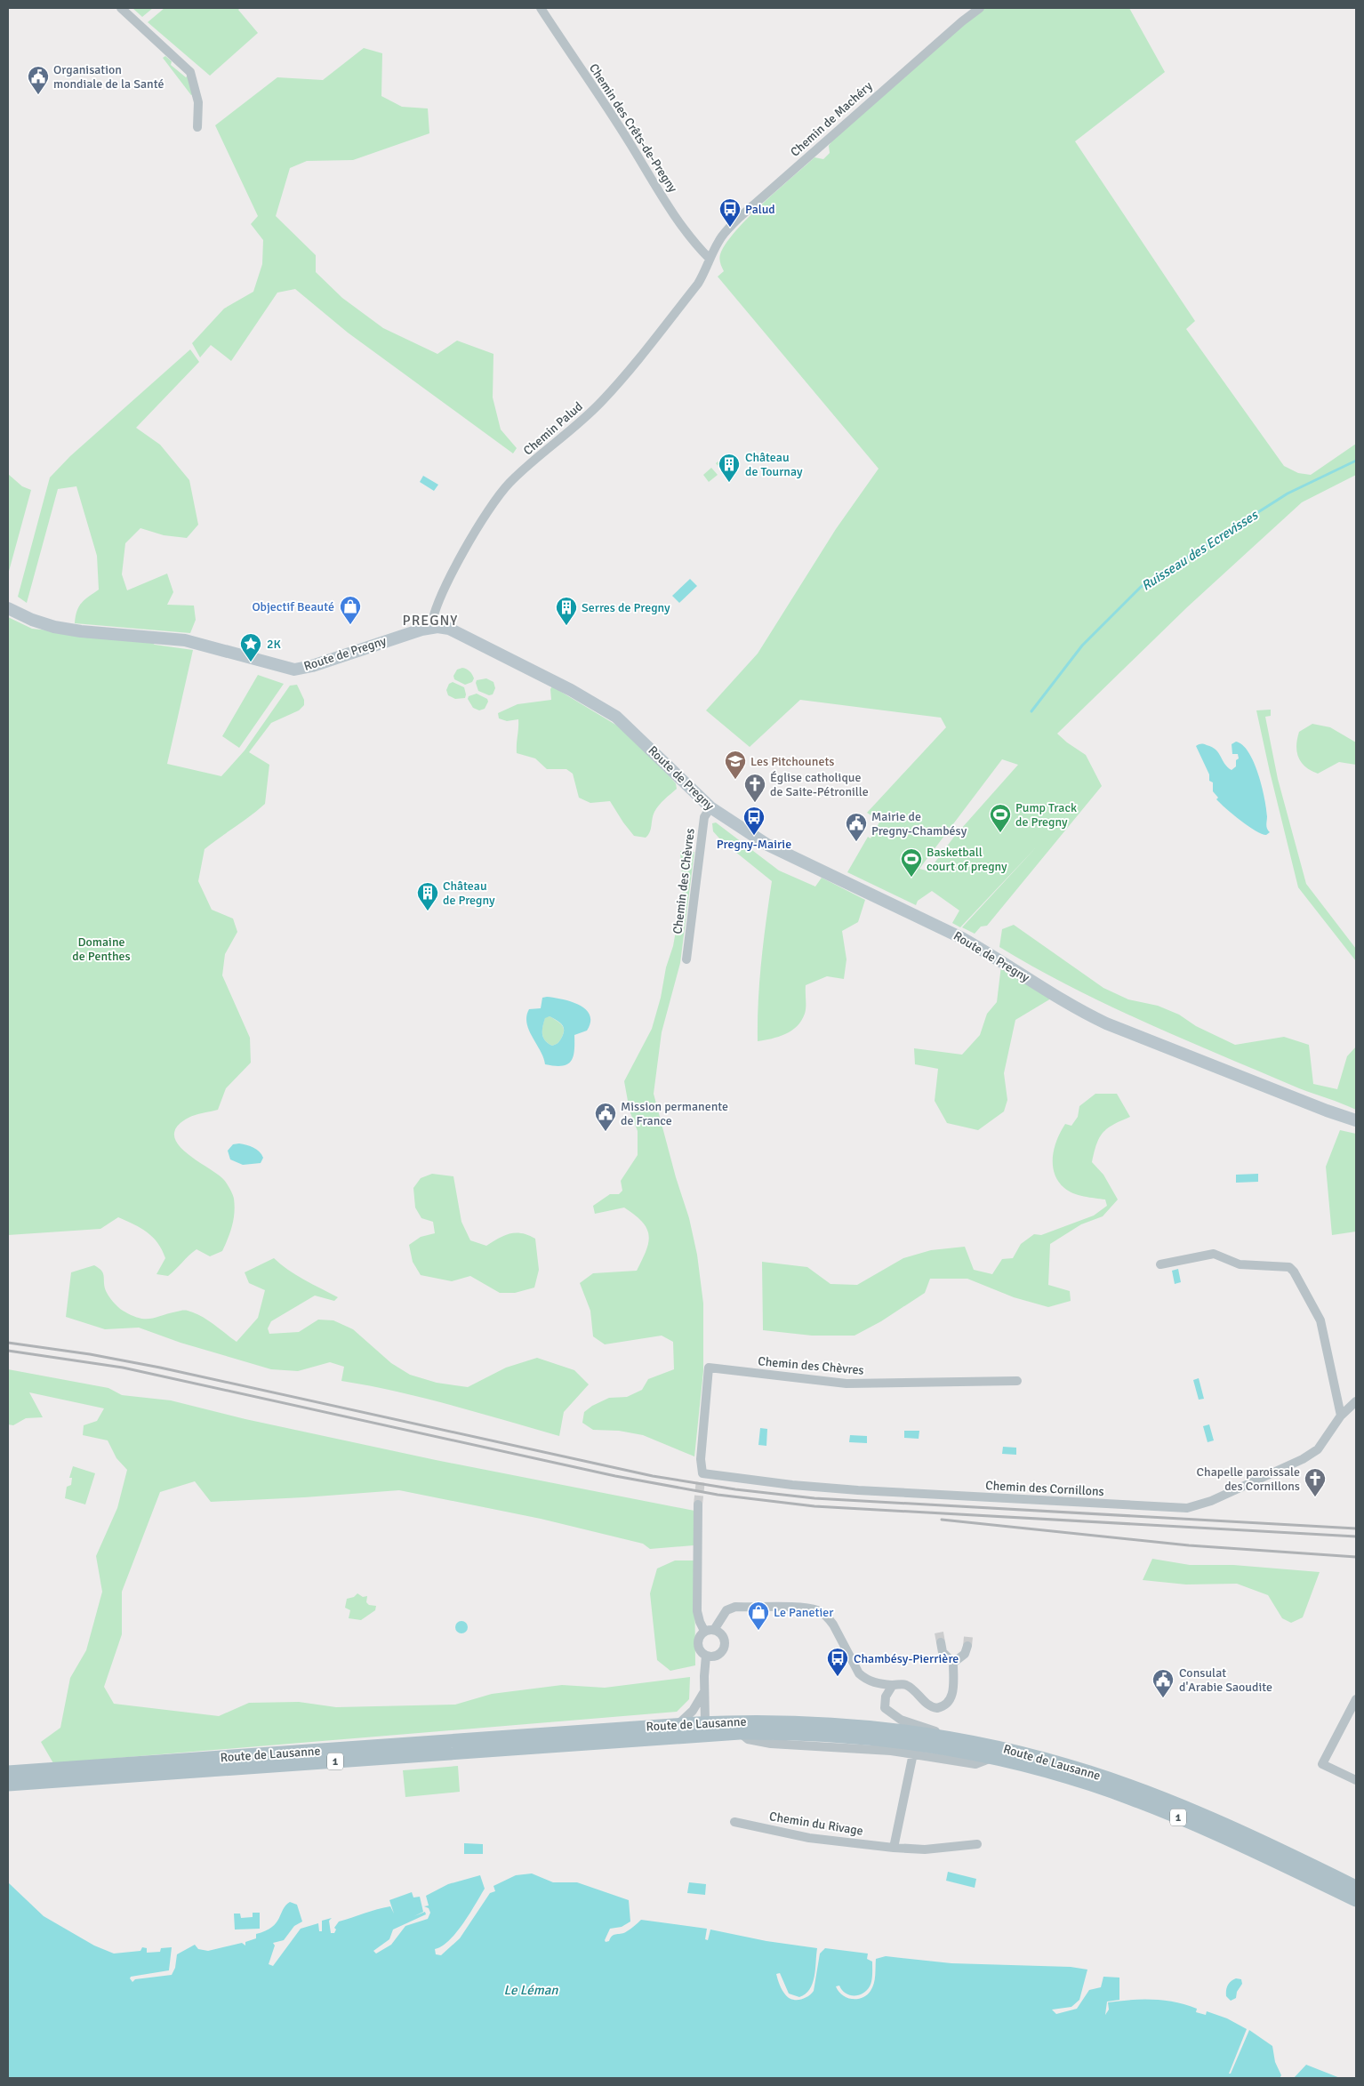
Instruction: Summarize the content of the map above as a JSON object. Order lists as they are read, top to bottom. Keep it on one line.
{"streets":{"main road":["Route de Lausanne","1"],"street":["Chemin de Machéry","Chemin des Crêts-de-Pregny","Chemin Palud","Route de Pregny","Chemin des Chèvres","Chemin des Cornillons","Chemin du Rivage"]},"crossings":[["Chemin de Machéry","Chemin des Crêts-de-Pregny"],["Chemin de Machéry","Chemin Palud"],["Chemin des Crêts-de-Pregny","Chemin Palud"],["Chemin Palud","Route de Pregny"],["Route de Pregny","Chemin des Chèvres"],["Chemin des Chèvres","Chemin des Cornillons"]],"districts":["PREGNY"],"water":["Ruisseau des Ecrevisses","Le Léman"],"parks":["Domaine de Penthes"],"places":{"public building":["Organisation mondiale de la Santé","Mairie de Pregny-Chambésy","Mission permanente de France","Consulat d'Arabie Saoudite"],"bus stop":["Palud","Pregny-Mairie","Chambésy-Pierrière"],"building":["Château de Tournay","Serres de Pregny","Château de Pregny"],"shop":["Objectif Beauté","Le Panetier"],"place":["2K"],"school or university":["Les Pitchounets"],"church":["Église catholique de Saite-Pétronille","Chapelle paroissale des Cornillons"],"sports":["Pump Track de Pregny","Basketball court of pregny"]}}
